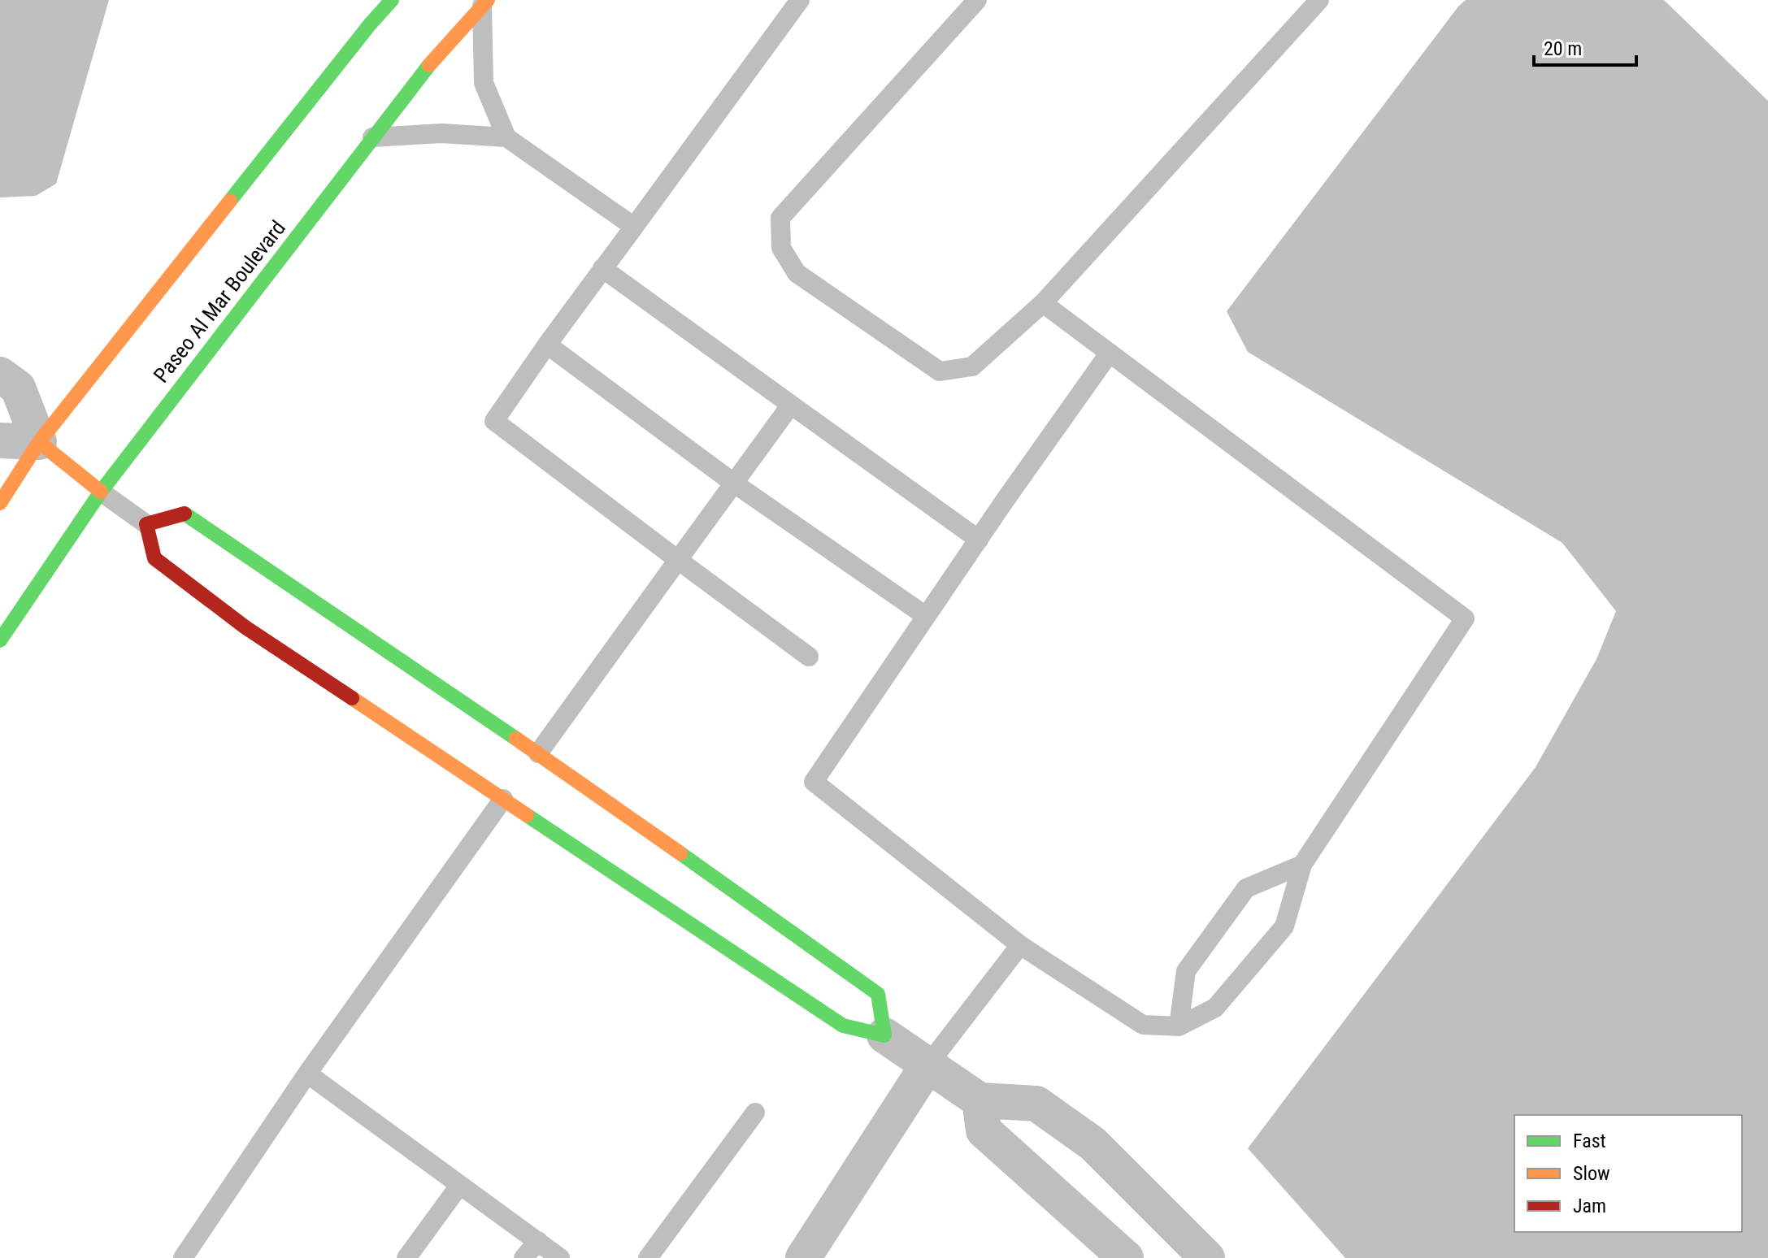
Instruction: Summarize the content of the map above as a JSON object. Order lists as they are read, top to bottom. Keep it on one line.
{"streets":{"street":["Paseo Al Mar Boulevard"]},"legend":["Fast","Slow","Jam"],"scale_bar":"20 m"}
